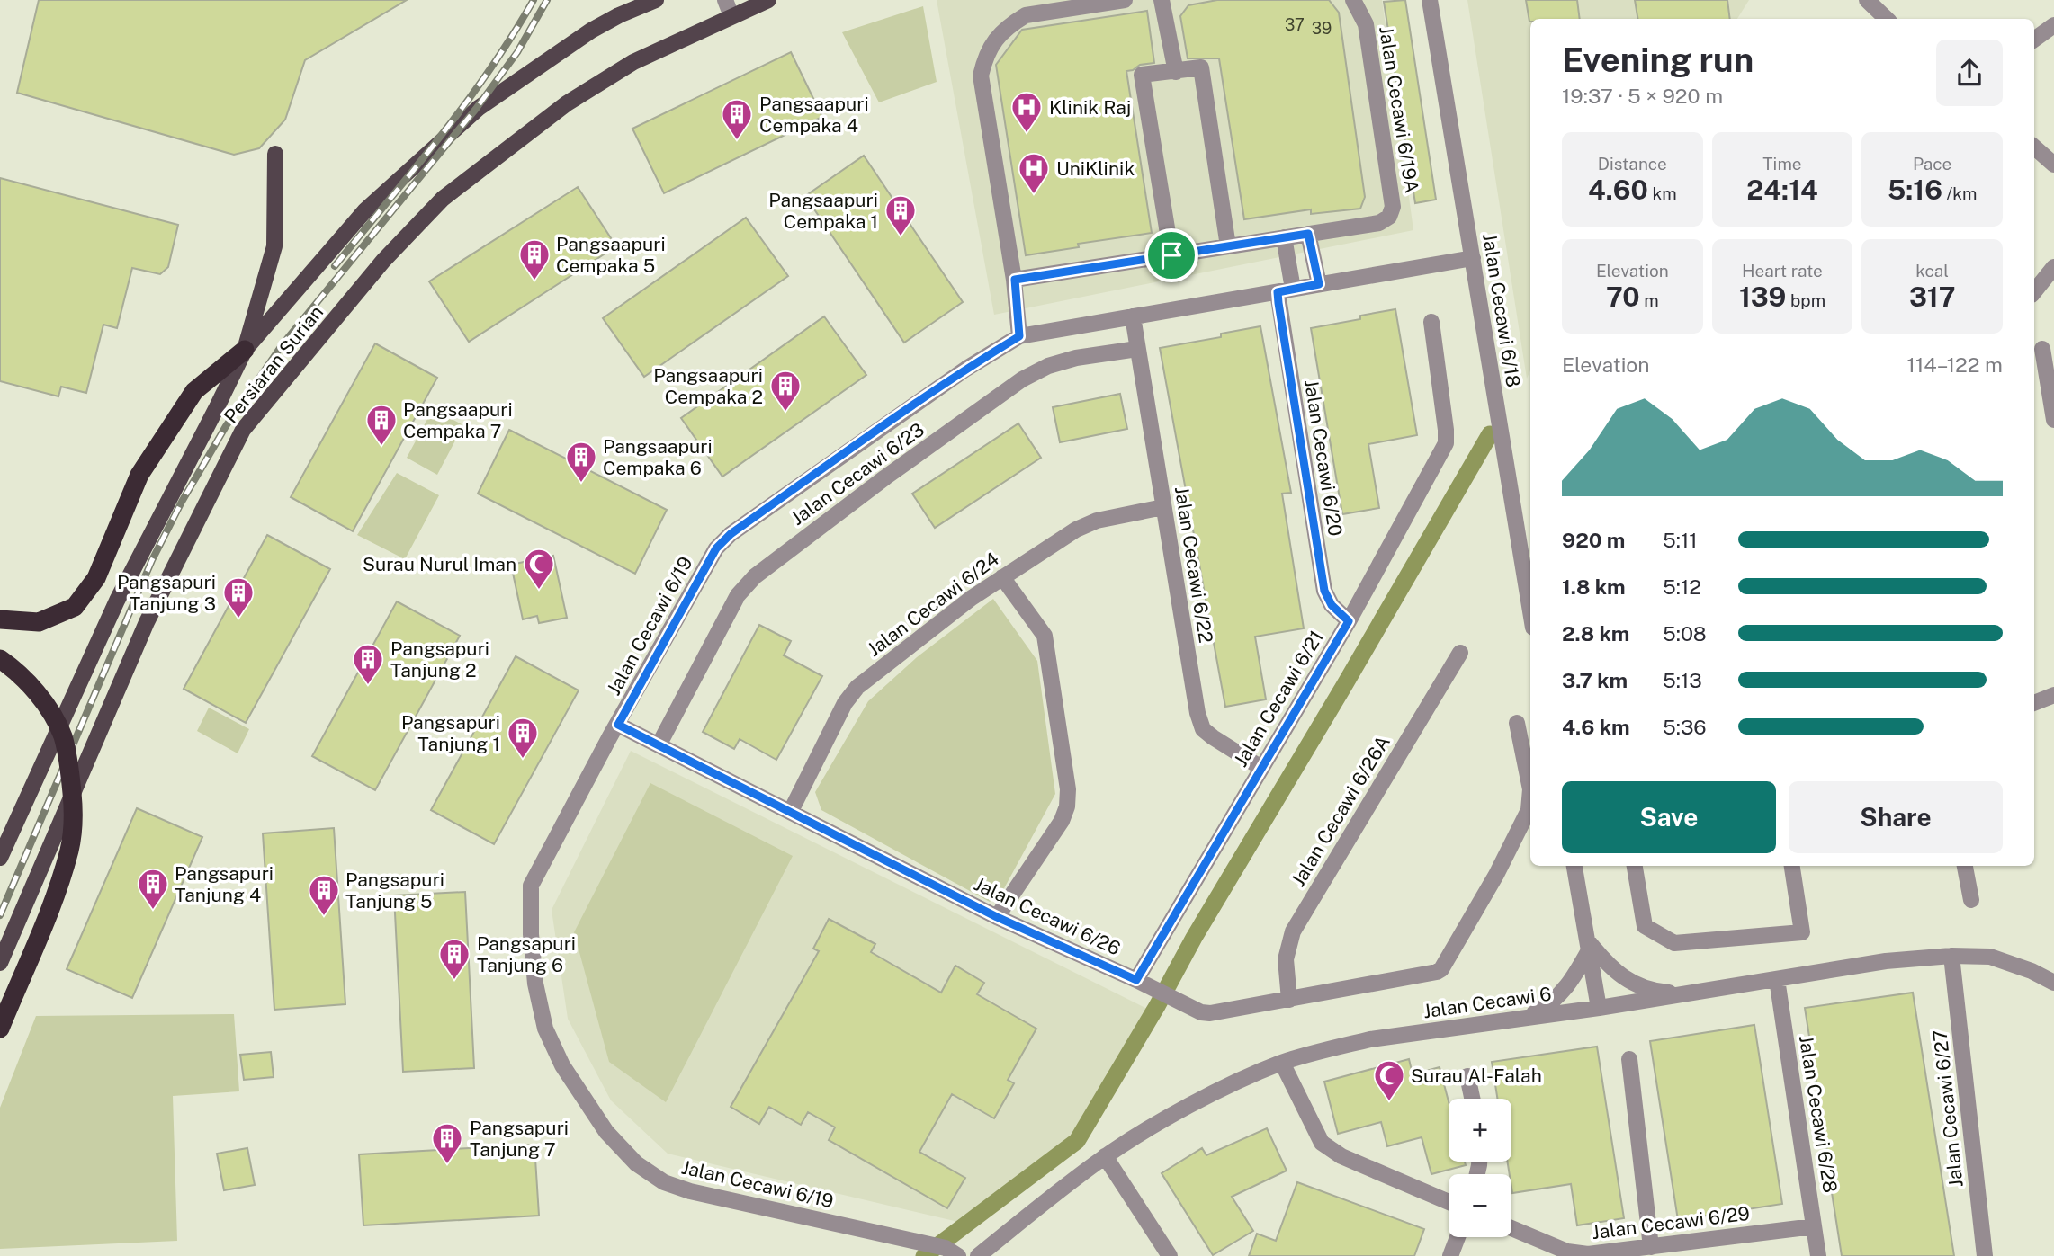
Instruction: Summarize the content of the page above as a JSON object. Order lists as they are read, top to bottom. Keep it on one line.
{"streets":{"main road":["Persiaran Surian"],"street":["Jalan Cecawi 6/19A","Jalan Cecawi 6/18","Jalan Cecawi 6/20","Jalan Cecawi 6/23","Jalan Cecawi 6/22","Jalan Cecawi 6/24","Jalan Cecawi 6/19","Jalan Cecawi 6/21","Jalan Cecawi 6/26A","Jalan Cecawi 6/26","Jalan Cecawi 6","Jalan Cecawi 6/27","Jalan Cecawi 6/28","Jalan Cecawi 6/29"]},"crossings":[["Jalan Cecawi 6/19A","Jalan Cecawi 6/20"],["Jalan Cecawi 6/18","Jalan Cecawi 6/19"],["Jalan Cecawi 6/20","Jalan Cecawi 6/19"],["Jalan Cecawi 6/20","Jalan Cecawi 6/21"],["Jalan Cecawi 6/23","Jalan Cecawi 6/22"],["Jalan Cecawi 6/23","Jalan Cecawi 6/26"],["Jalan Cecawi 6/22","Jalan Cecawi 6/24"],["Jalan Cecawi 6/22","Jalan Cecawi 6/21"],["Jalan Cecawi 6/24","Jalan Cecawi 6/26"],["Jalan Cecawi 6/19","Jalan Cecawi 6/26"],["Jalan Cecawi 6/21","Jalan Cecawi 6/26"],["Jalan Cecawi 6/26A","Jalan Cecawi 6/26"],["Jalan Cecawi 6","Jalan Cecawi 6/27"],["Jalan Cecawi 6","Jalan Cecawi 6/28"],["Jalan Cecawi 6/28","Jalan Cecawi 6/29"]],"places":{"hospital":["Klinik Raj","UniKlinik"],"building":["Pangsaapuri Cempaka 4","Pangsaapuri Cempaka 1","Pangsaapuri Cempaka 5","Pangsaapuri Cempaka 2","Pangsaapuri Cempaka 7","Pangsaapuri Cempaka 6","Pangsapuri Tanjung 3","Pangsapuri Tanjung 2","Pangsapuri Tanjung 1","Pangsapuri Tanjung 4","Pangsapuri Tanjung 5","Pangsapuri Tanjung 6","Pangsapuri Tanjung 7"],"mosque":["Surau Nurul Iman","Surau Al-Falah"]},"house_numbers":["37","39"],"page":{"heading":["Evening run","19:37 · 5 × 920 m"],"stats":[["Distance","4.60 km"],["Time","24:14"],["Pace","5:16 /km"],["Elevation","70 m"],["Heart rate","139 bpm"],["kcal","317"]],"chart":["Elevation","114–122 m"],"list":[{"name":"920 m","note":"5:11"},{"name":"1.8 km","note":"5:12"},{"name":"2.8 km","note":"5:08"},{"name":"3.7 km","note":"5:13"},{"name":"4.6 km","note":"5:36"}],"buttons":["Save","Share"],"map_buttons":["+","−"]}}
